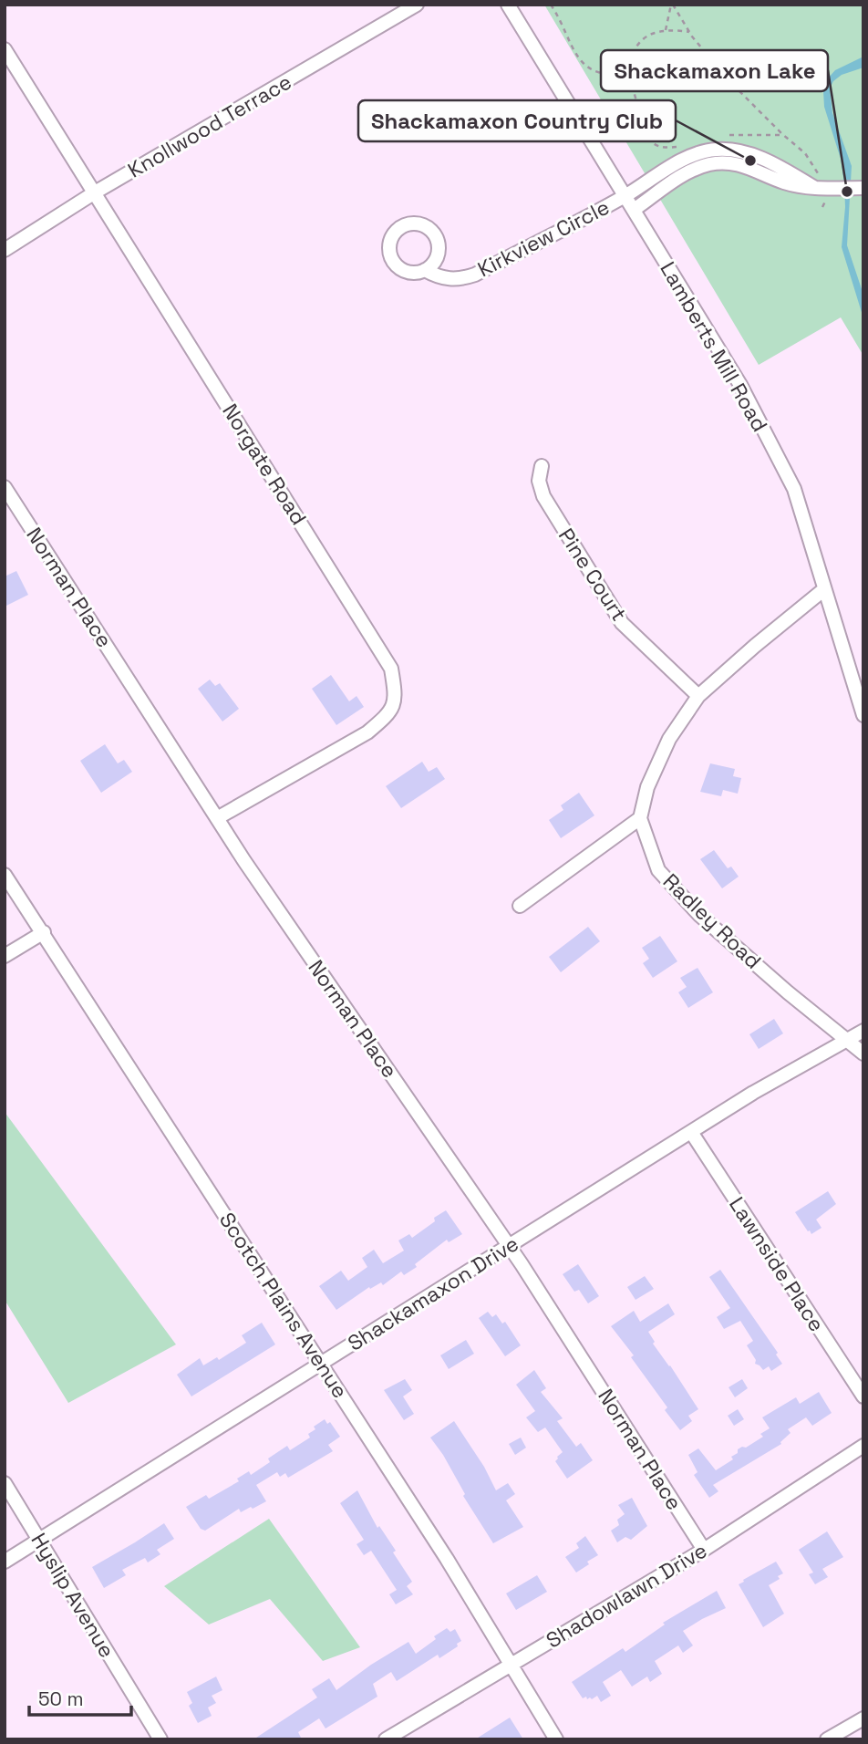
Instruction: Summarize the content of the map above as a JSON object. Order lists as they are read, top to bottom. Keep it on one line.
{"streets":{"street":["Knollwood Terrace","Kirkview Circle","Lamberts Mill Road","Norgate Road","Pine Court","Norman Place","Radley Road","Lawnside Place","Shackamaxon Drive","Scotch Plains Avenue","Hyslip Avenue","Shadowlawn Drive"]},"crossings":[["Knollwood Terrace","Norgate Road"],["Kirkview Circle","Lamberts Mill Road"],["Norgate Road","Norman Place"],["Norman Place","Shackamaxon Drive"],["Norman Place","Shadowlawn Drive"],["Radley Road","Shackamaxon Drive"],["Lawnside Place","Shackamaxon Drive"],["Shackamaxon Drive","Scotch Plains Avenue"],["Shackamaxon Drive","Hyslip Avenue"],["Scotch Plains Avenue","Shadowlawn Drive"]],"places":["Shackamaxon Country Club","Shackamaxon Lake"],"scale_bar":"50 m"}
